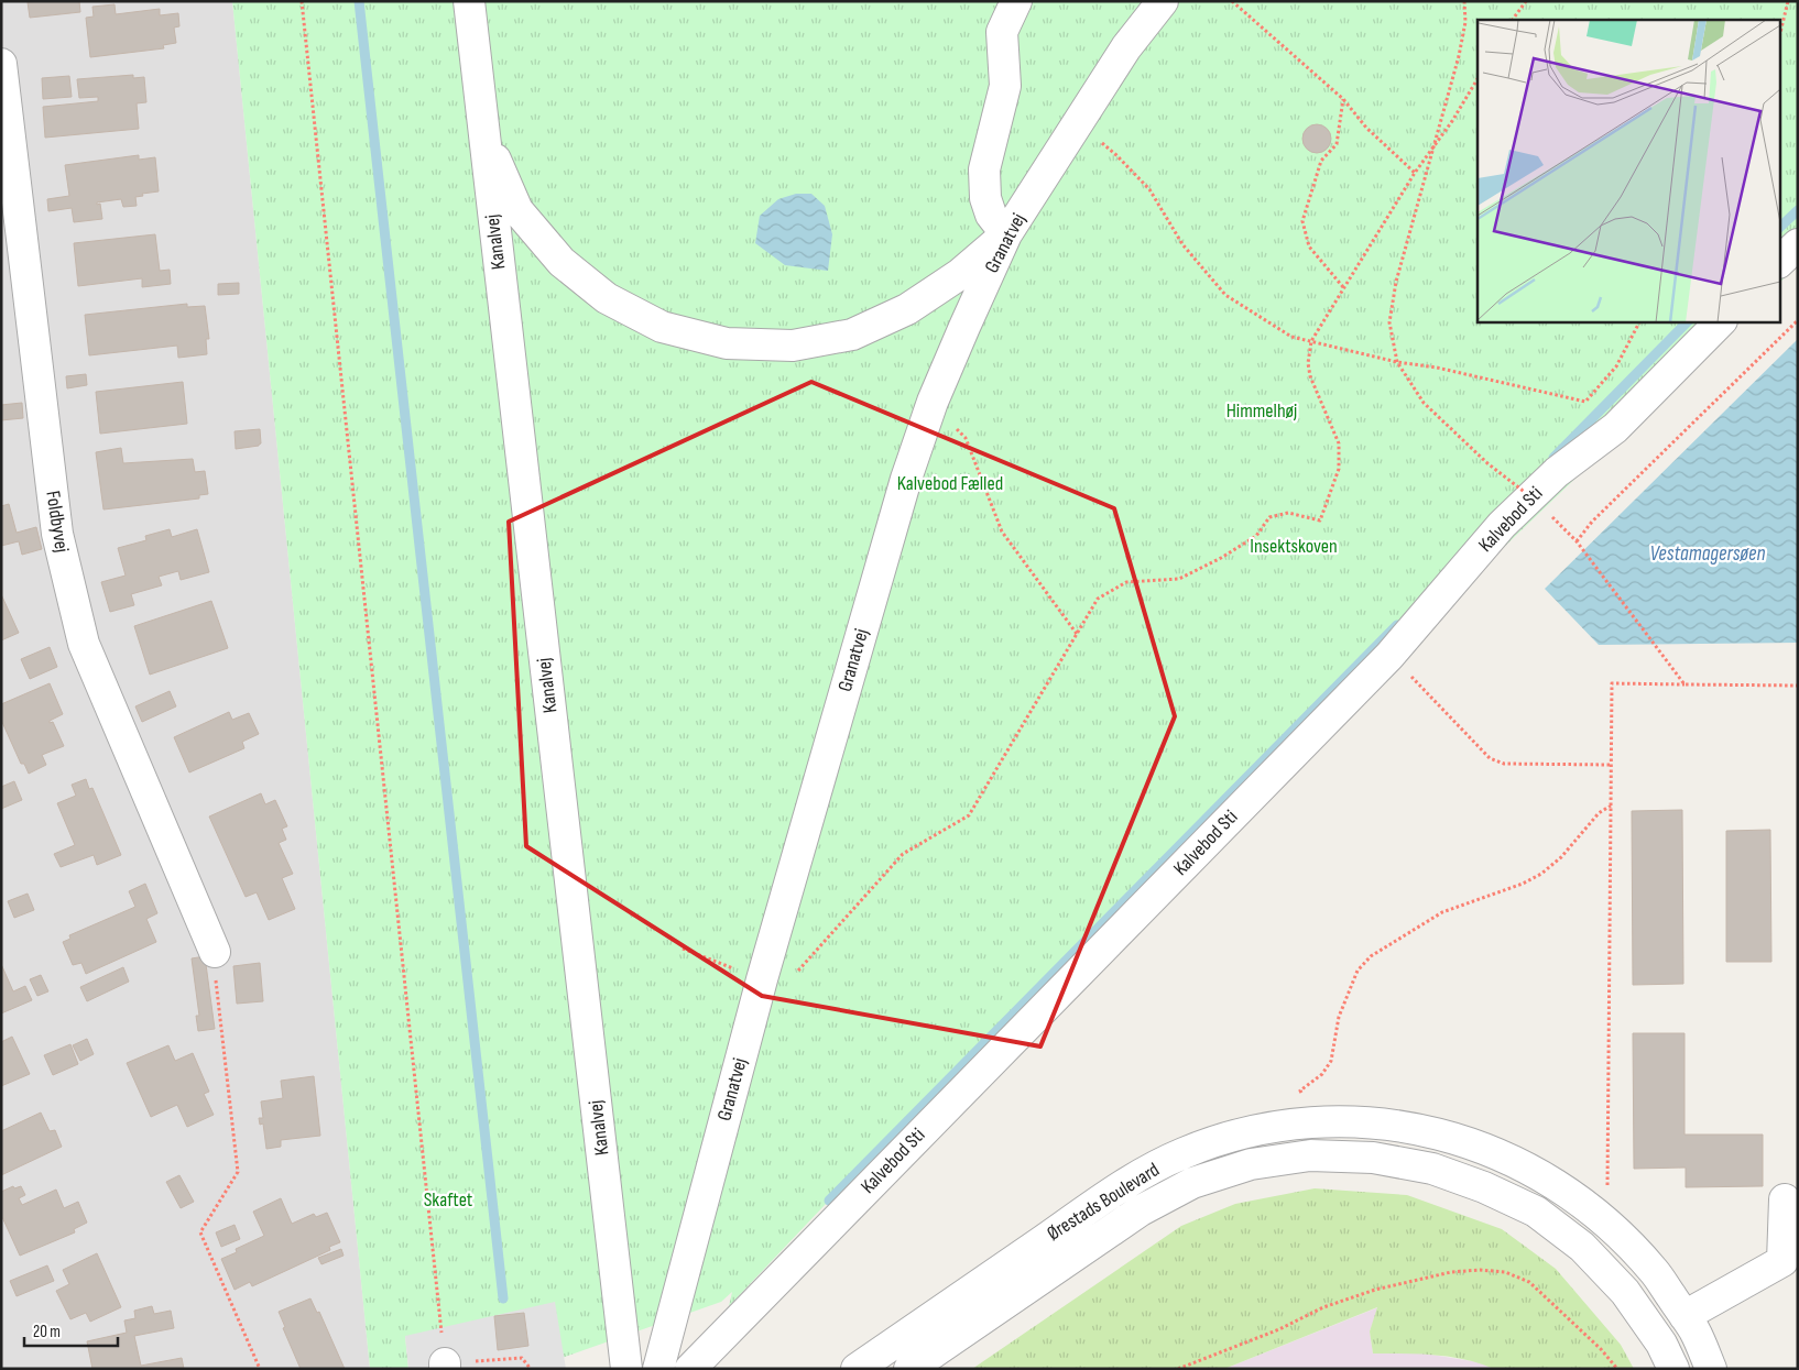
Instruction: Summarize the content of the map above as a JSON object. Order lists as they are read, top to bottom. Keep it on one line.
{"streets":{"street":["Kanalvej","Granatvej","Kalvebod Sti","Foldbyvej","Ørestads Boulevard"]},"water":["Vestamagersøen"],"parks":["Himmelhøj","Kalvebod Fælled","Insektskoven","Skaftet"],"scale_bar":"20 m"}
